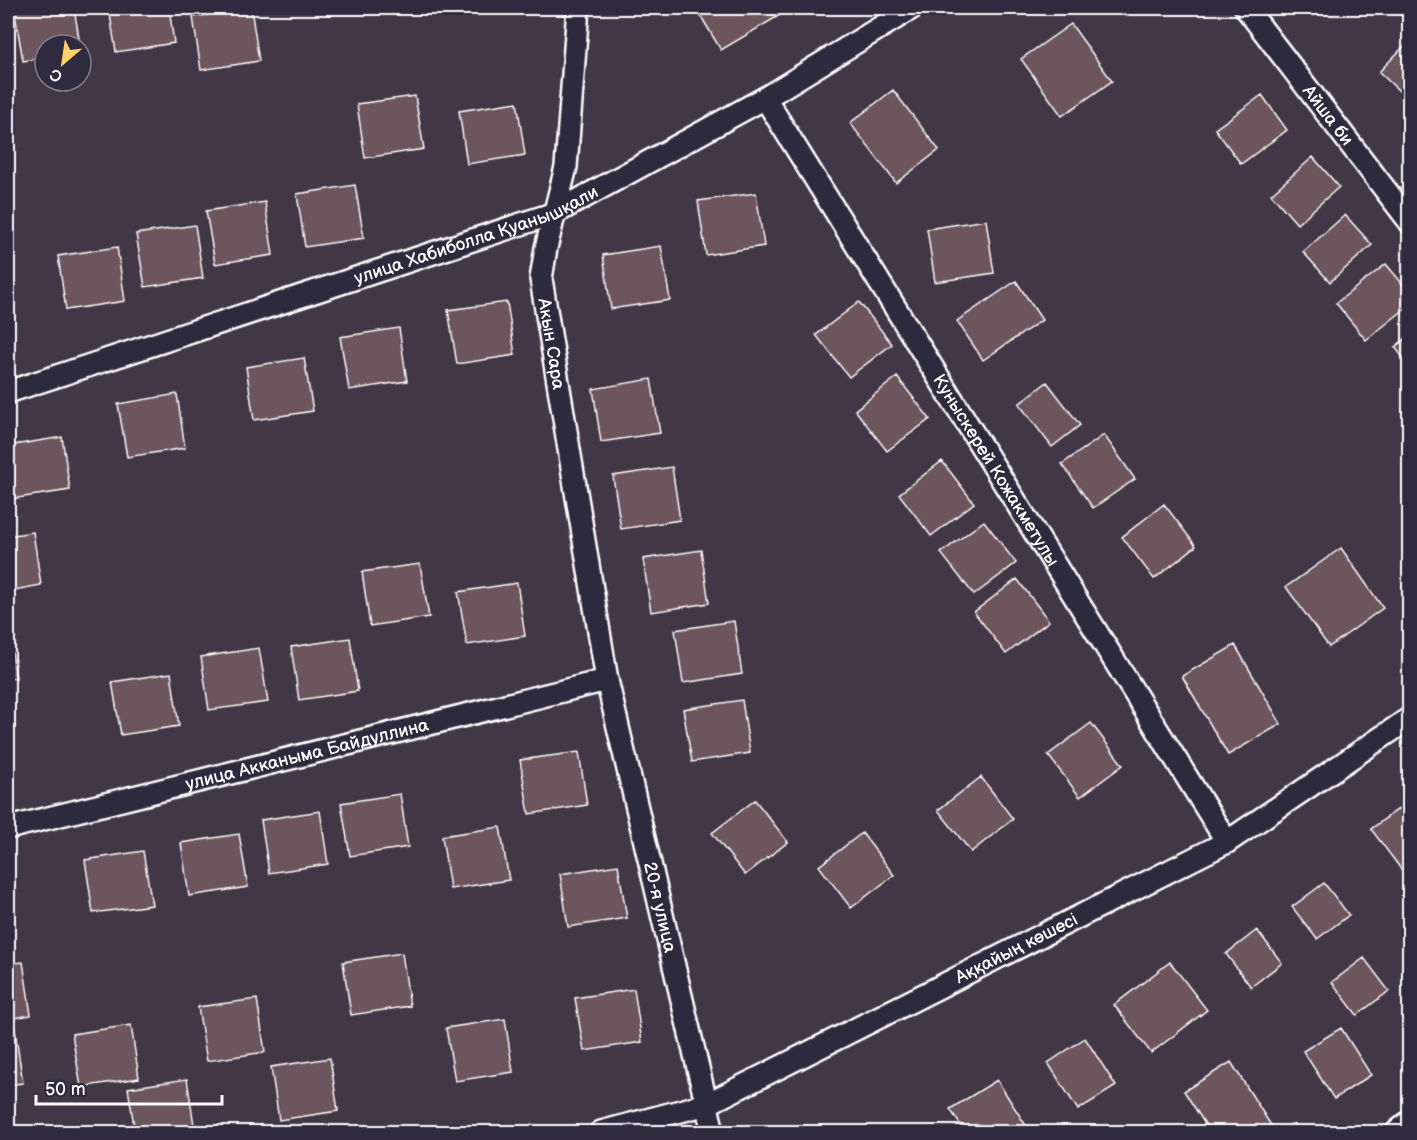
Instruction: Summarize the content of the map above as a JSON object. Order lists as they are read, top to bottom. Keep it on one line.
{"streets":{"street":["Айша би","улица Хабиболла Қуанышқали","Акын Сара","Куныскерей Кожакметулы","улица Акканыма Байдуллина","20-я улица","Аққайың көшесі"]},"crossings":[["улица Хабиболла Қуанышқали","Акын Сара"],["улица Хабиболла Қуанышқали","Куныскерей Кожакметулы"],["Акын Сара","улица Акканыма Байдуллина"],["Акын Сара","20-я улица"],["Куныскерей Кожакметулы","Аққайың көшесі"],["улица Акканыма Байдуллина","20-я улица"],["20-я улица","Аққайың көшесі"]],"scale_bar":"50 m","north":"bottom left"}
